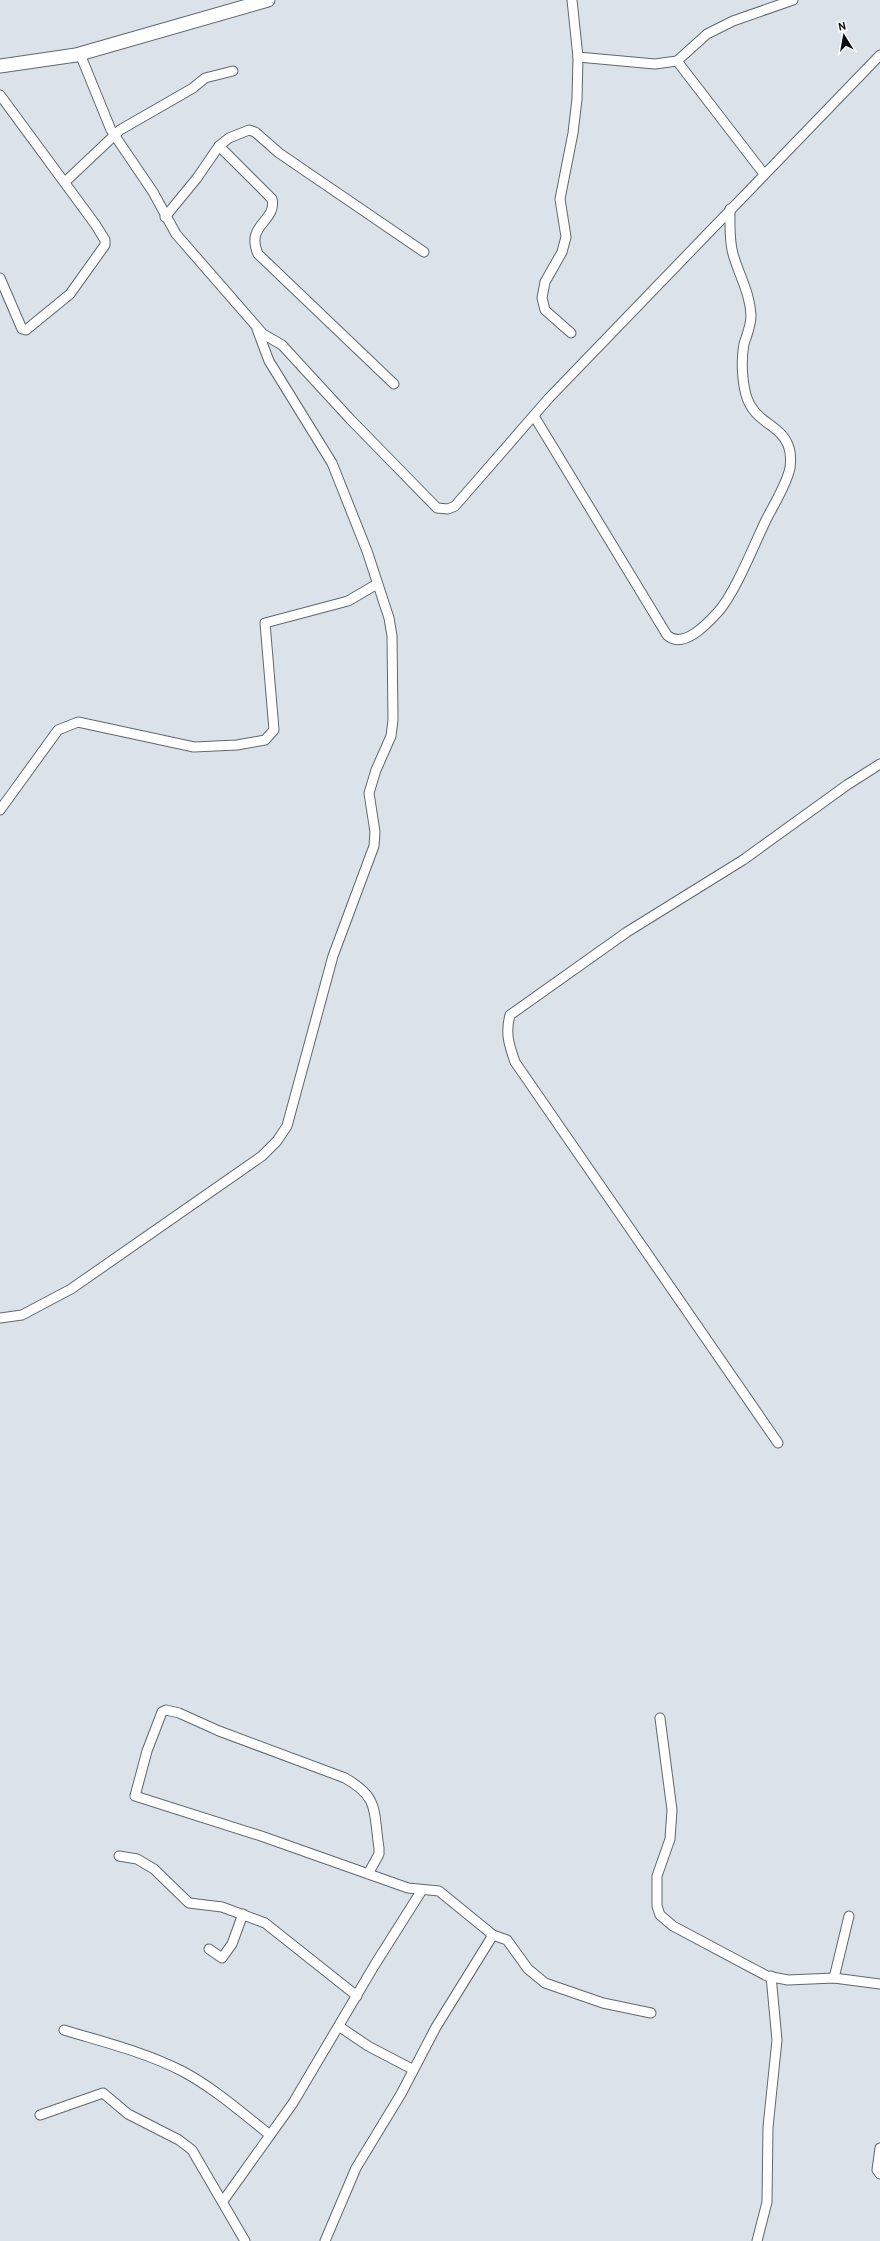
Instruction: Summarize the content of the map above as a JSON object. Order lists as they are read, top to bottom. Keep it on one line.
{"north":"top"}
